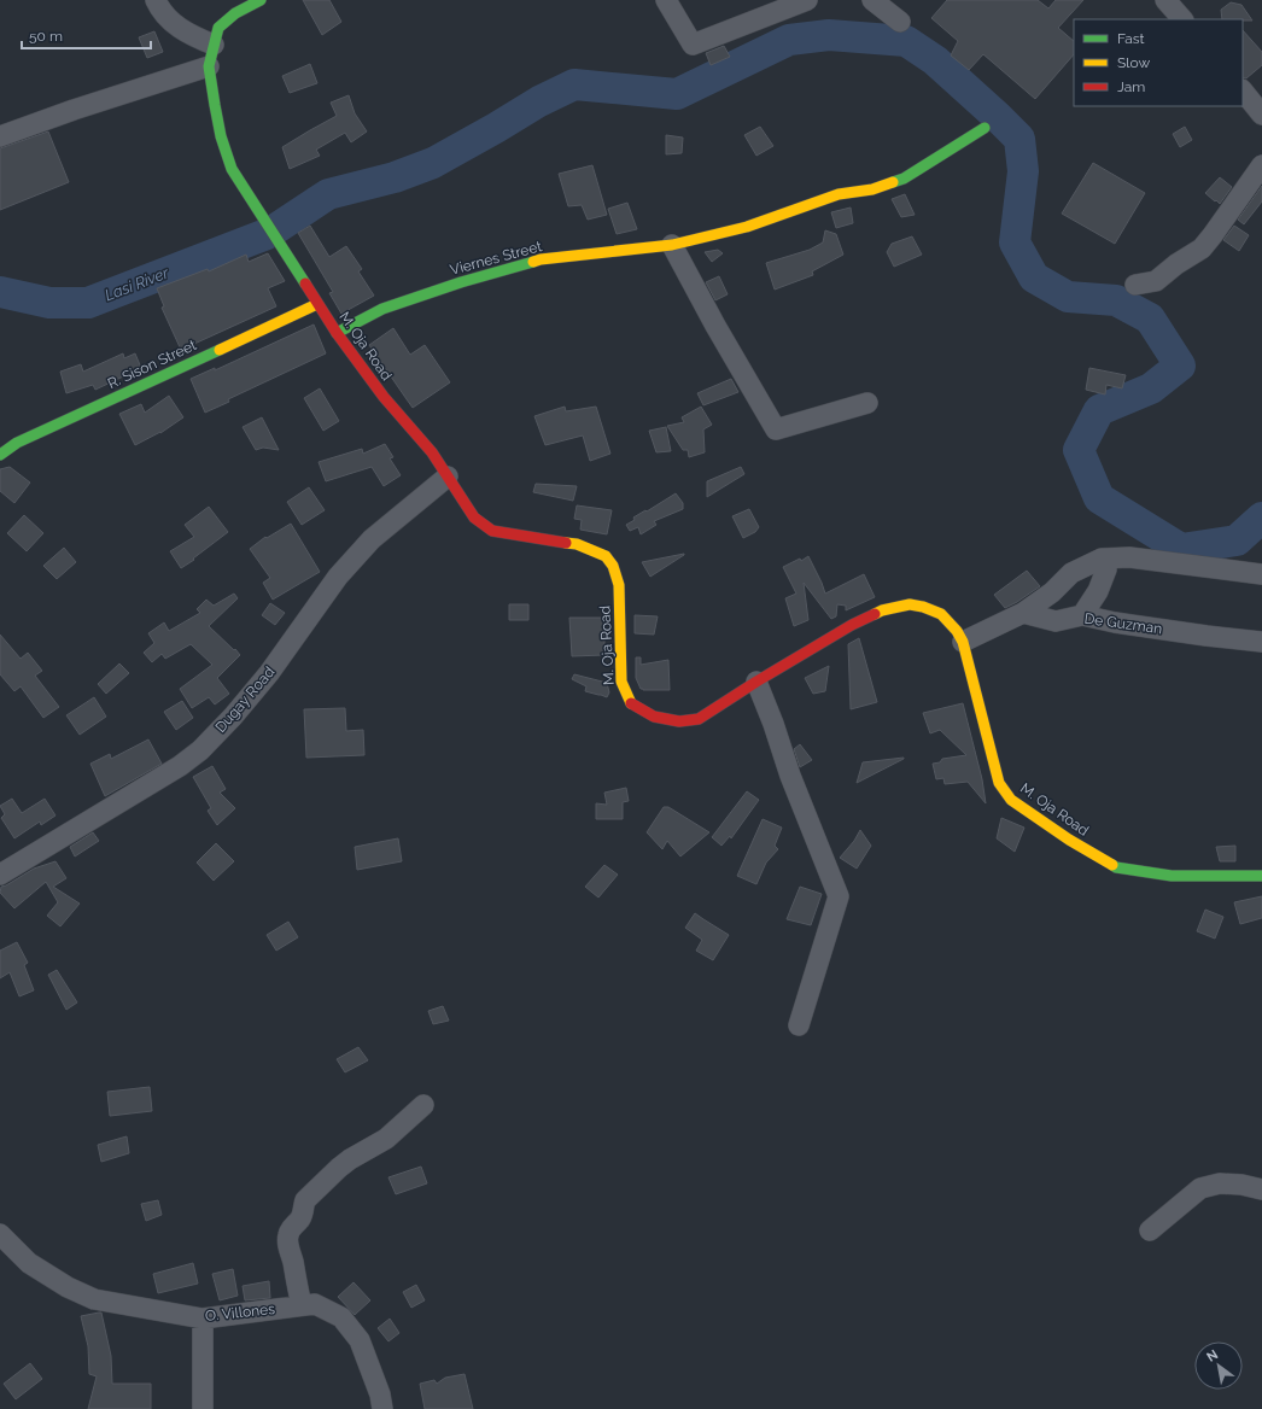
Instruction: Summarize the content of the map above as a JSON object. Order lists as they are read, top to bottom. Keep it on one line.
{"streets":{"street":["Viernes Street","M. Oja Road","R. Sison Street","De Guzman","Dugay Road","O. Villones"]},"crossings":[["Viernes Street","M. Oja Road"],["M. Oja Road","R. Sison Street"],["M. Oja Road","Dugay Road"]],"water":["Lasi River"],"legend":["Fast","Slow","Jam"],"scale_bar":"50 m","north":"top left"}
